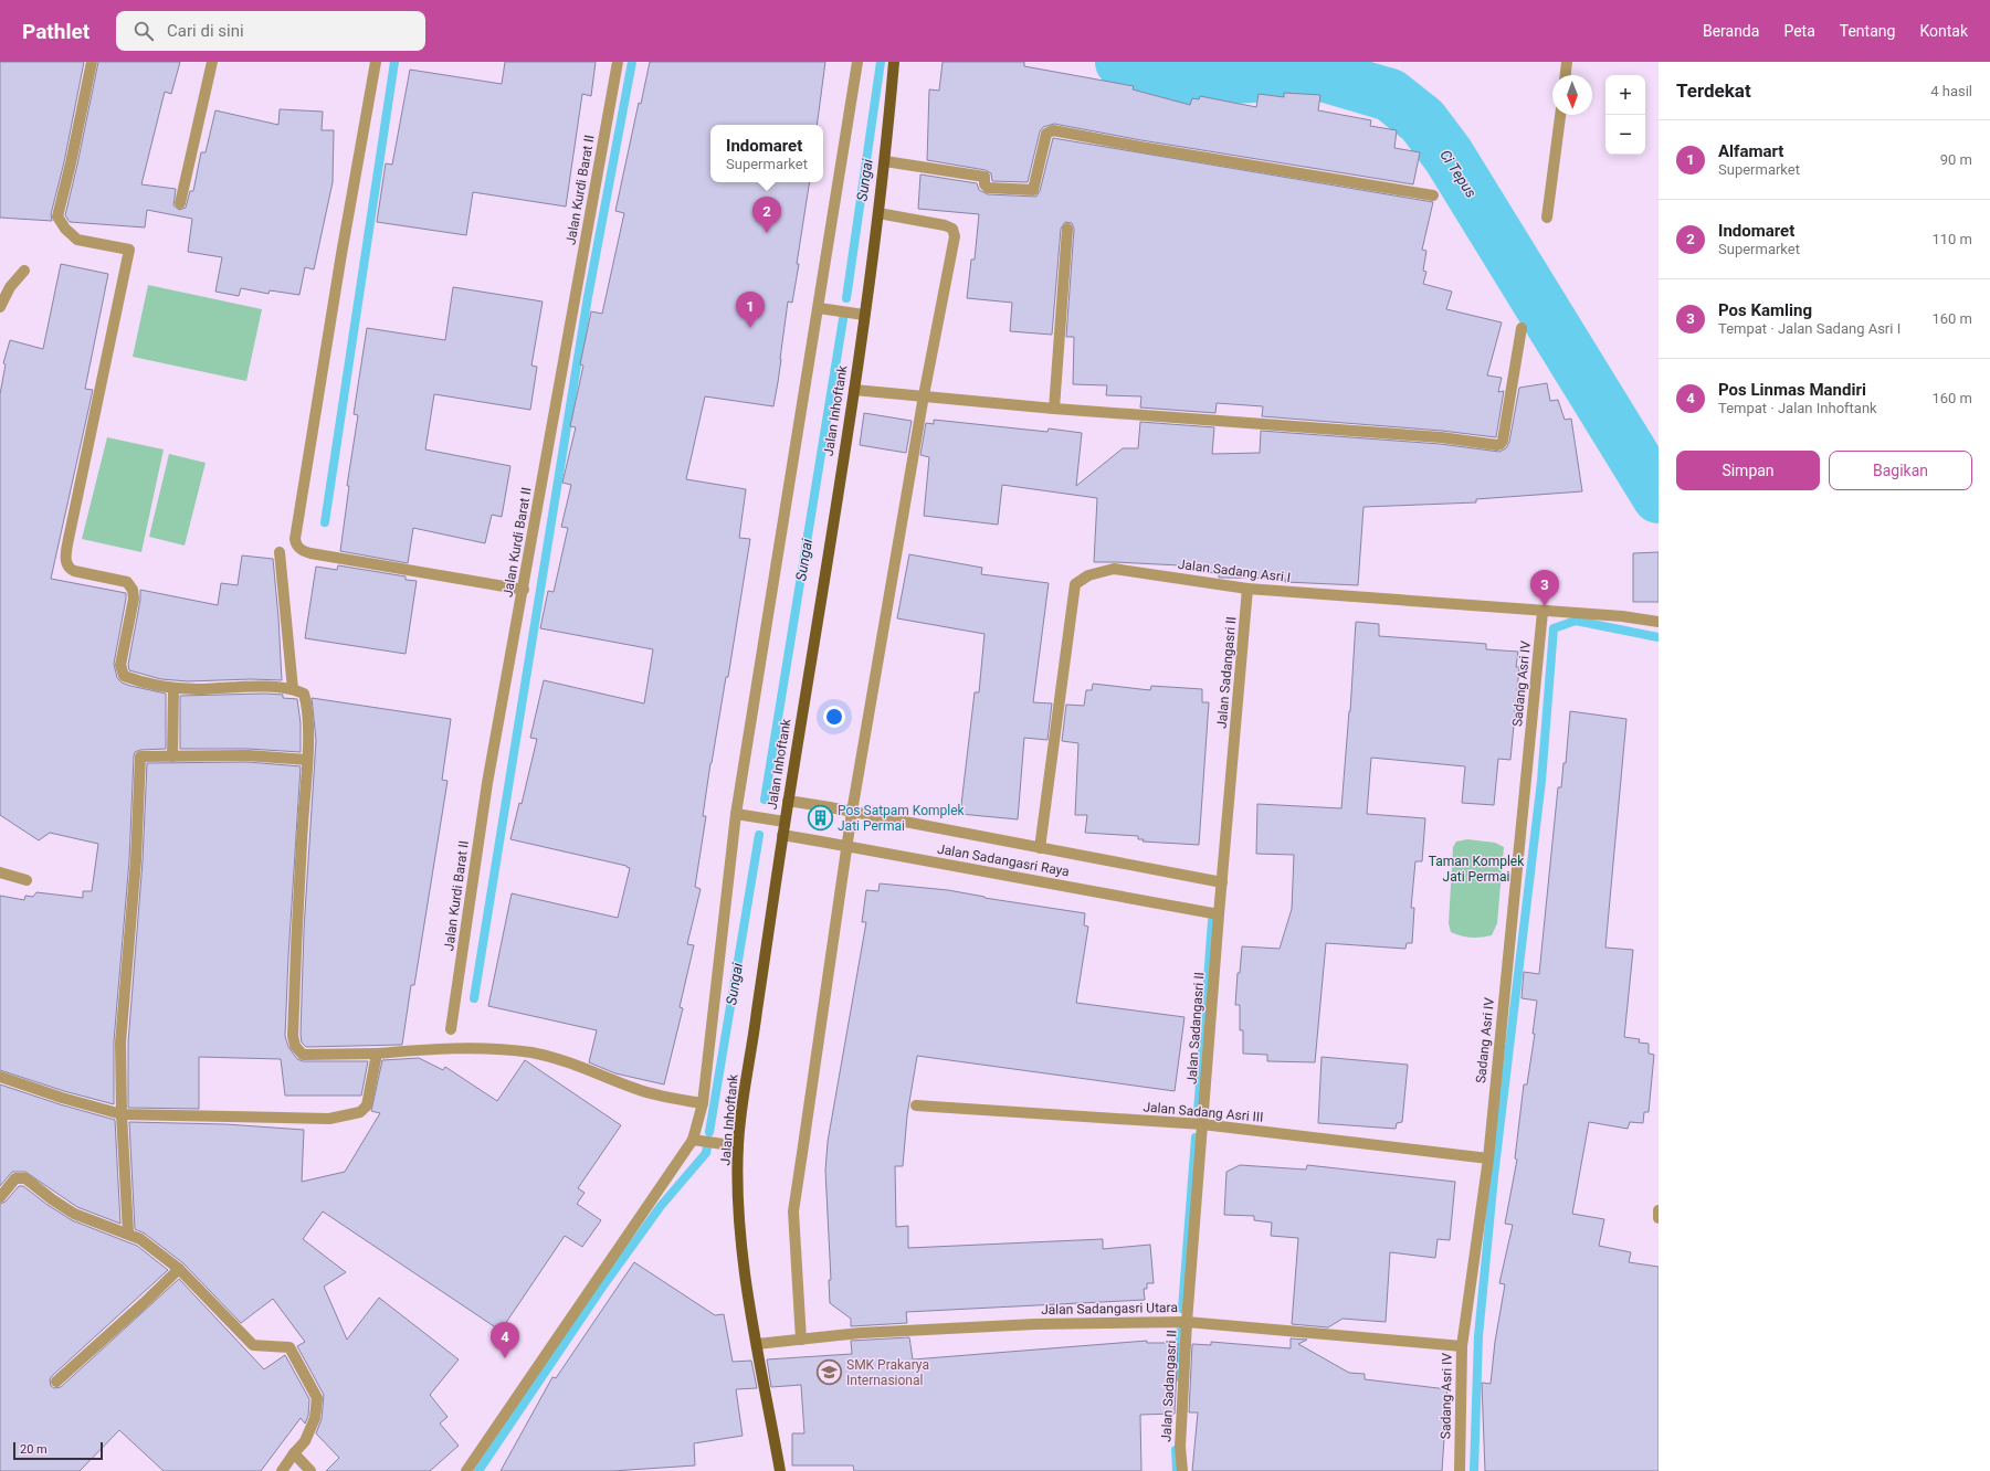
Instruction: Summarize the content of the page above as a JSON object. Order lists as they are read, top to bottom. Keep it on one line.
{"streets":{"main road":["Jalan Inhoftank"],"street":["Jalan Kurdi Barat II","Jalan Sadang Asri I","Jalan Sadangasri II","Sadang Asri IV","Jalan Sadangasri Raya","Jalan Sadang Asri III","Jalan Sadangasri Utara"]},"crossings":[["Jalan Inhoftank","Jalan Sadangasri Raya"],["Jalan Inhoftank","Jalan Sadangasri Utara"],["Jalan Sadang Asri I","Jalan Sadangasri II"],["Jalan Sadang Asri I","Sadang Asri IV"],["Jalan Sadang Asri I","Jalan Sadangasri Raya"],["Jalan Sadangasri II","Jalan Sadangasri Raya"],["Jalan Sadangasri II","Jalan Sadang Asri III"],["Jalan Sadangasri II","Jalan Sadangasri Utara"],["Sadang Asri IV","Jalan Sadang Asri III"],["Sadang Asri IV","Jalan Sadangasri Utara"]],"water":["Ci Tepus","Sungai"],"parks":["Taman Komplek Jati Permai"],"places":{"building":["Pos Satpam Komplek Jati Permai"],"school or university":["SMK Prakarya Internasional"]},"scale_bar":"20 m","north":"bottom","page":{"header":"Pathlet","search":"Cari di sini","nav":["Beranda","Peta","Tentang","Kontak"],"heading":["Terdekat","4 hasil"],"map_buttons":["+","−"],"list":[{"mark":"1","name":"Alfamart","note":"Supermarket","value":"90 m"},{"mark":"2","name":"Indomaret","note":"Supermarket","value":"110 m"},{"mark":"3","name":"Pos Kamling","note":"Tempat · Jalan Sadang Asri I","value":"160 m"},{"mark":"4","name":"Pos Linmas Mandiri","note":"Tempat · Jalan Inhoftank","value":"160 m"}],"popup":["Indomaret","Supermarket"],"pins":["2","1","3","4"],"buttons":["Simpan","Bagikan"],"scale":"20 m"}}
